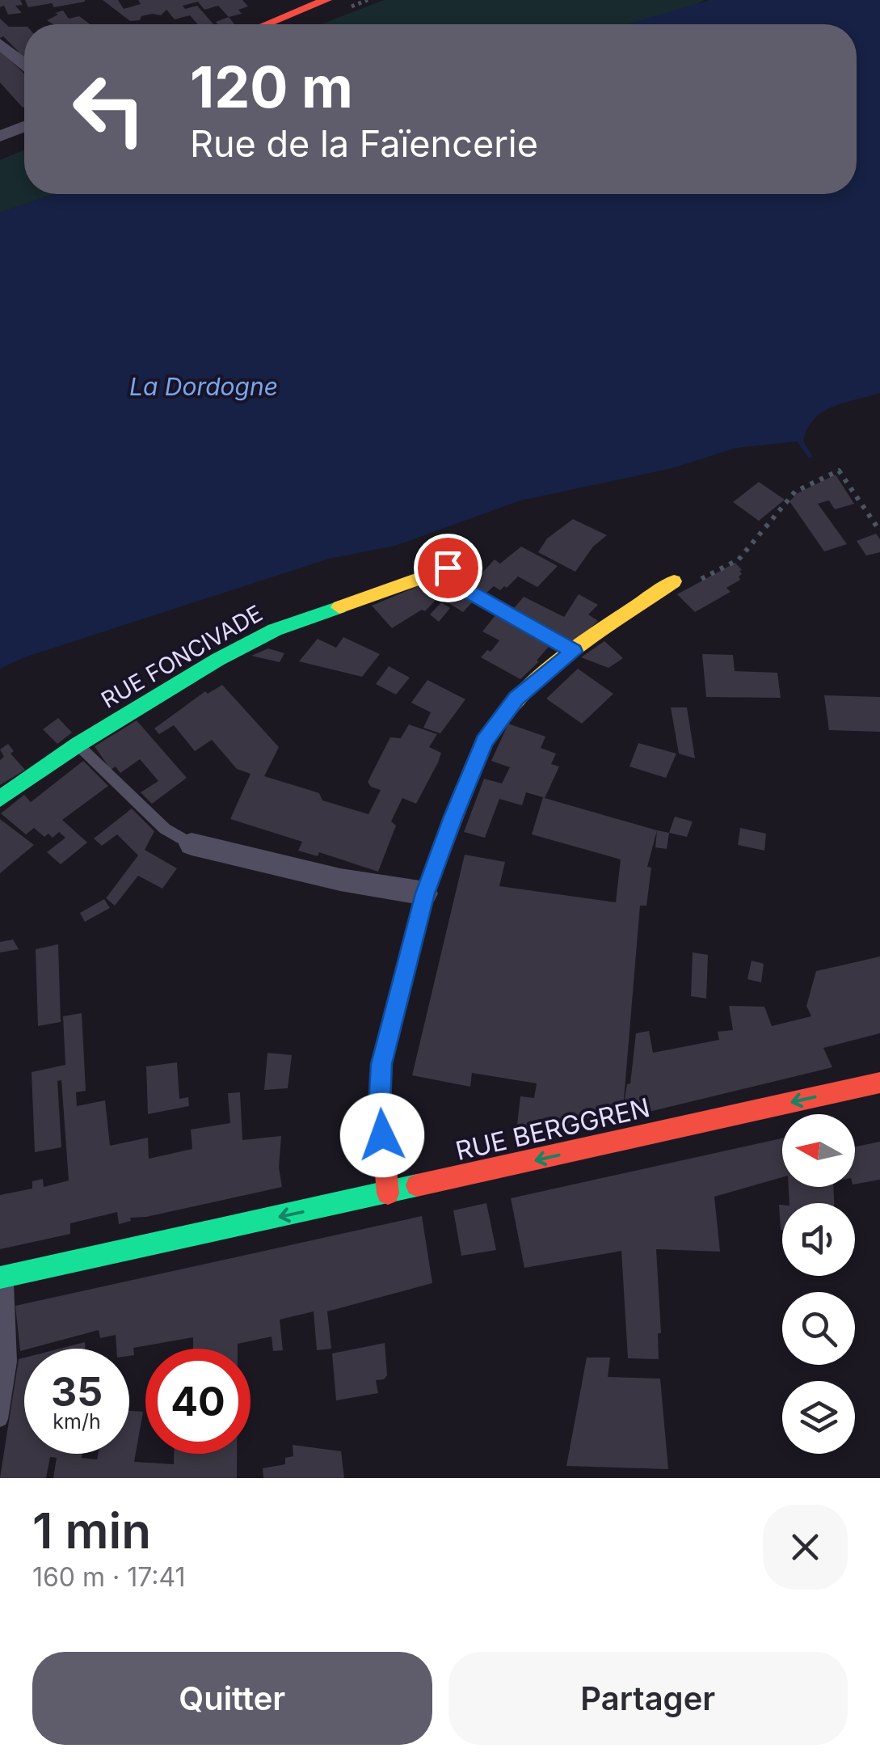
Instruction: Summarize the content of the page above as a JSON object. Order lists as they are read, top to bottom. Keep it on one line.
{"streets":{"street":["RUE FONCIVADE","RUE BERGGREN"]},"one_way":["RUE BERGGREN"],"water":["La Dordogne"],"north":"left","page":{"turn":["120 m","Rue de la Faïencerie"],"speed":"35 km/h","limit":"40","heading":["1 min","160 m · 17:41"],"buttons":["Quitter","Partager"]}}
